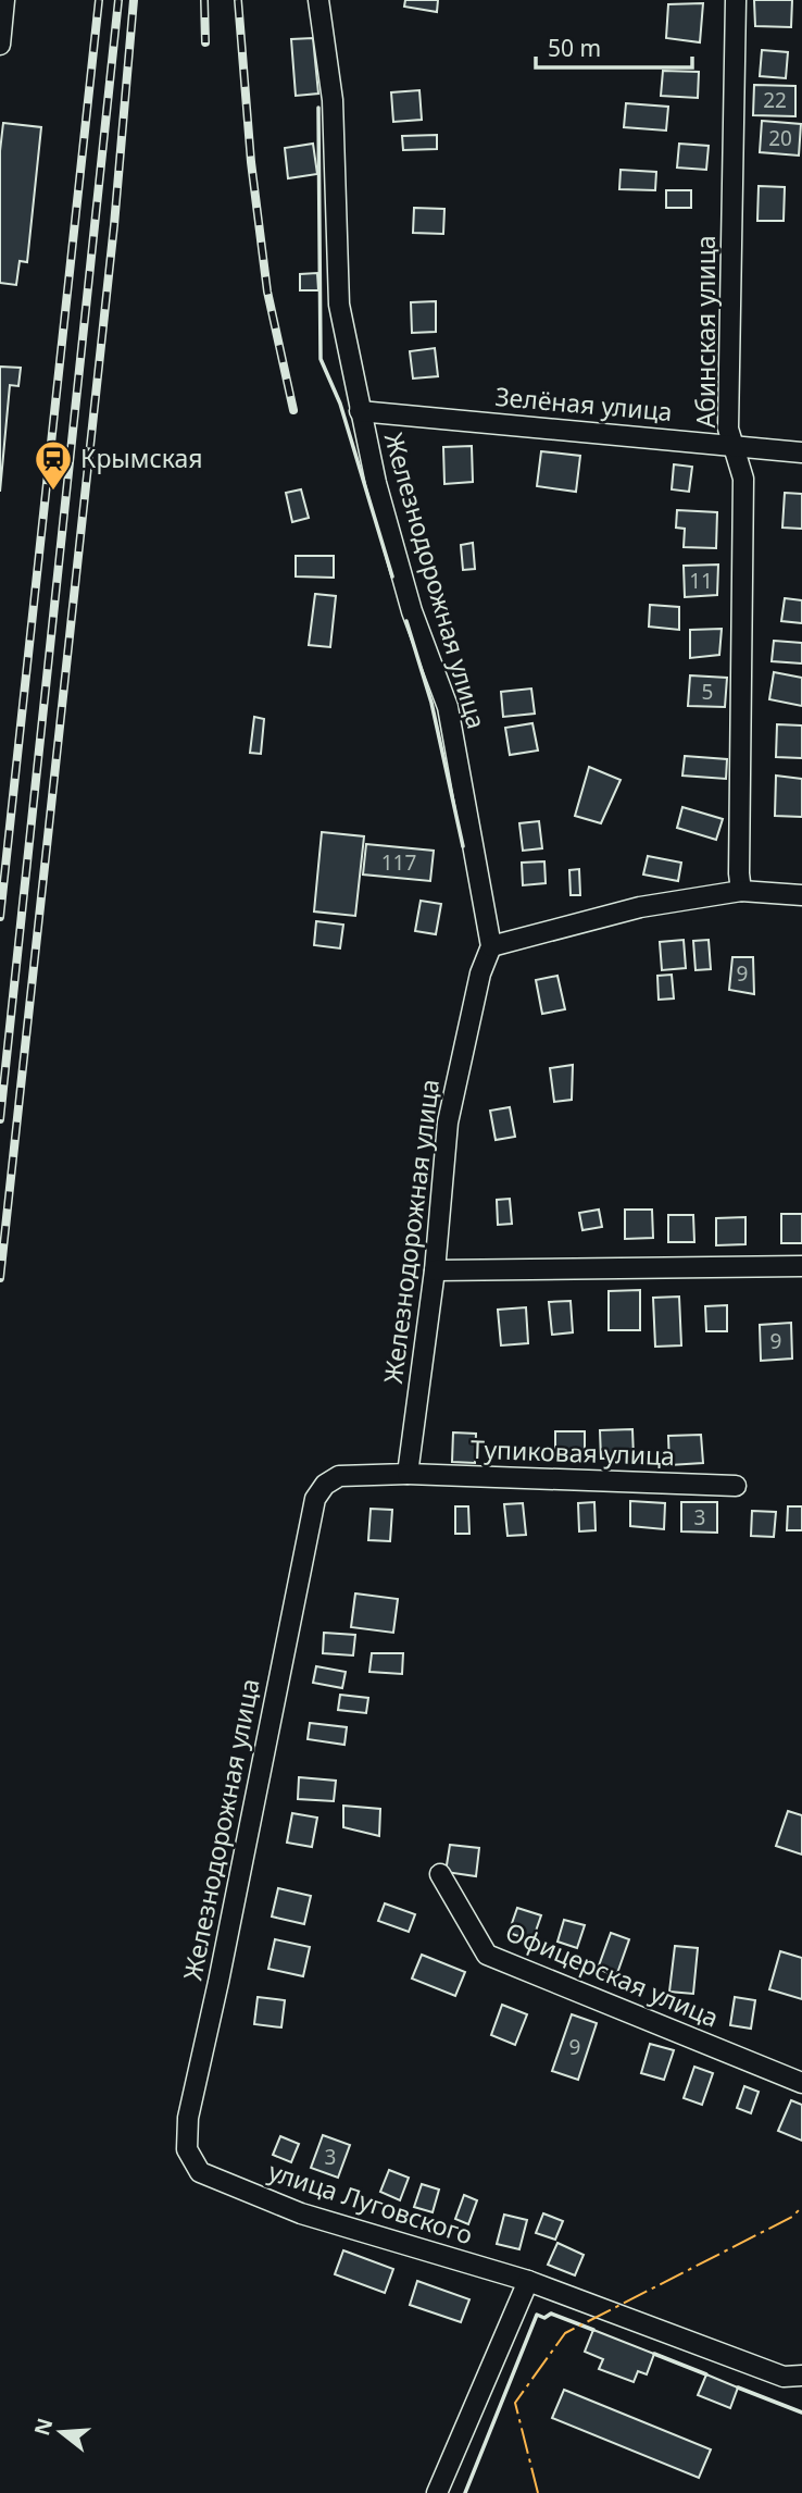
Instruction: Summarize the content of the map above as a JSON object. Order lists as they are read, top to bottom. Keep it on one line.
{"streets":{"street":["Абинская улица","Зелёная улица","Железнодорожная улица","Тупиковая улица","Офицерская улица","улица Луговского"]},"crossings":[["Абинская улица","Зелёная улица"],["Зелёная улица","Железнодорожная улица"],["Железнодорожная улица","Тупиковая улица"],["Железнодорожная улица","улица Луговского"]],"places":{"station":["Крымская"]},"house_numbers":["22","20","11","5","117","9","9","3","9","3"],"scale_bar":"50 m","north":"left"}
